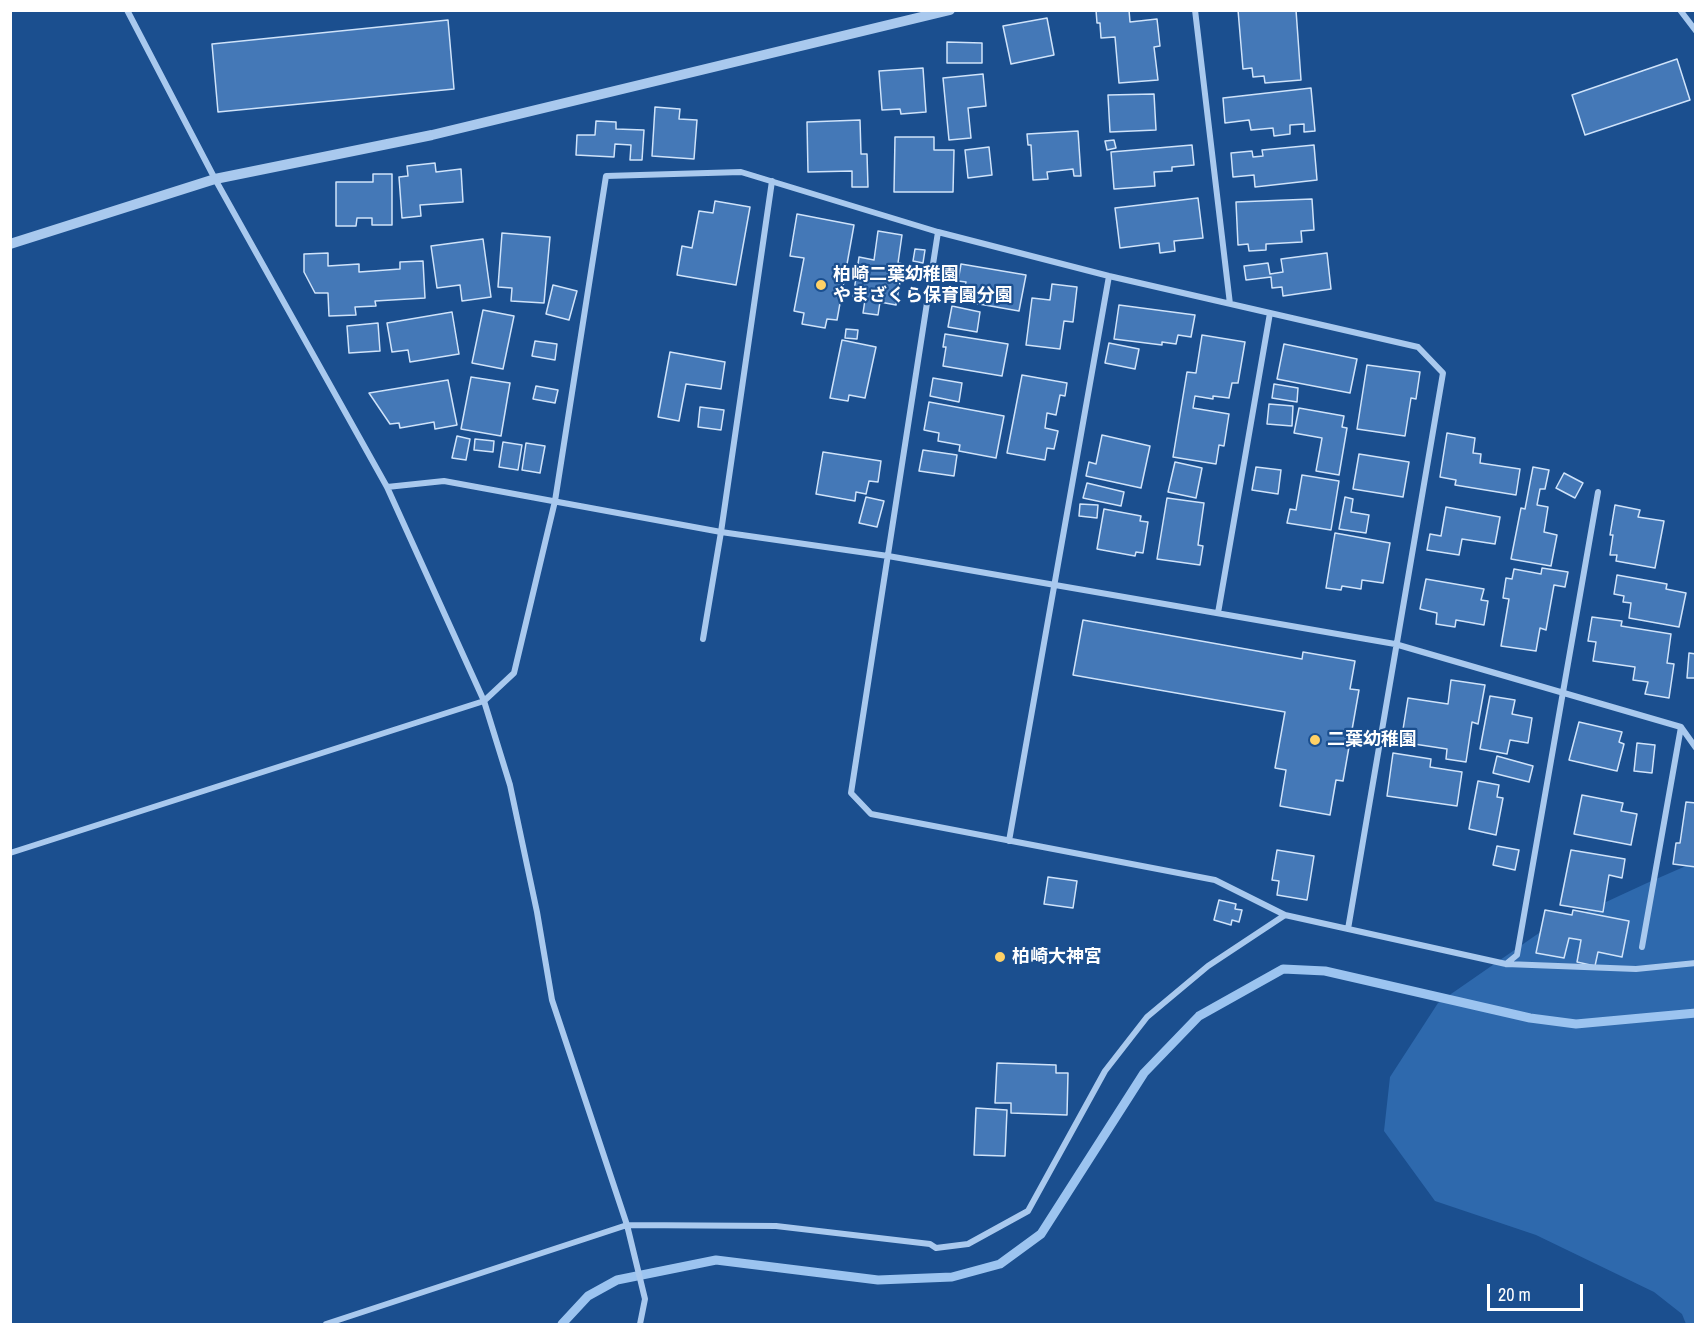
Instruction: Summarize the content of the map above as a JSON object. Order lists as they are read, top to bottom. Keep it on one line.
{"places":["柏崎二葉幼稚園 やまざくら保育園分園","二葉幼稚園","柏崎大神宮"],"scale_bar":"20 m"}
